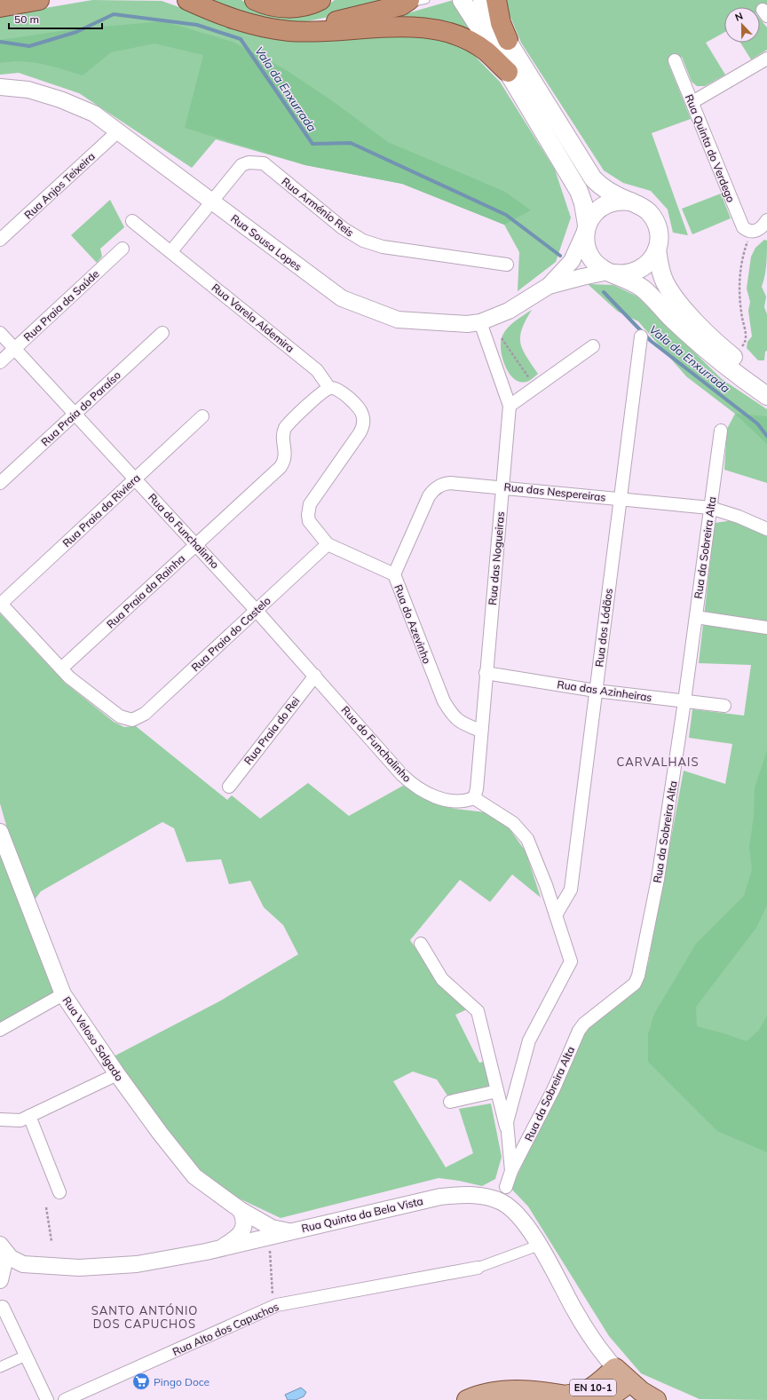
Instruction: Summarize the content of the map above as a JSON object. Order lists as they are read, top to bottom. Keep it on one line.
{"streets":{"main road":["EN 10-1"],"street":["Rua Quinta do Verdego","Rua Anjos Teixeira","Rua Arménio Reis","Rua Sousa Lopes","Rua Praia da Saúde","Rua Varela Aldemira","Rua Praia do Paraíso","Rua das Nespereiras","Rua Praia da Riviera","Rua do Funchalinho","Rua da Sobreira Alta","Rua das Nogueiras","Rua Praia da Rainha","Rua do Azevinho","Rua dos Lódãos","Rua Praia do Castelo","Rua das Azinheiras","Rua Praia do Rei","Rua Veloso Salgado","Rua Quinta da Bela Vista","Rua Alto dos Capuchos"]},"crossings":[["Rua Anjos Teixeira","Rua Sousa Lopes"],["Rua Arménio Reis","Rua Sousa Lopes"],["Rua Sousa Lopes","Rua das Nogueiras"],["Rua Praia da Saúde","Rua do Funchalinho"],["Rua Varela Aldemira","Rua Praia da Rainha"],["Rua Varela Aldemira","Rua do Azevinho"],["Rua Praia do Paraíso","Rua do Funchalinho"],["Rua das Nespereiras","Rua da Sobreira Alta"],["Rua das Nespereiras","Rua das Nogueiras"],["Rua das Nespereiras","Rua do Azevinho"],["Rua das Nespereiras","Rua dos Lódãos"],["Rua Praia da Riviera","Rua do Funchalinho"],["Rua do Funchalinho","Rua das Nogueiras"],["Rua do Funchalinho","Rua Praia da Rainha"],["Rua do Funchalinho","Rua Praia do Castelo"],["Rua do Funchalinho","Rua Praia do Rei"],["Rua da Sobreira Alta","Rua das Azinheiras"],["Rua das Nogueiras","Rua do Azevinho"],["Rua das Nogueiras","Rua das Azinheiras"],["Rua Praia da Rainha","Rua do Azevinho"],["Rua Praia da Rainha","Rua Praia do Castelo"],["Rua do Azevinho","Rua Praia do Castelo"],["Rua dos Lódãos","Rua das Azinheiras"],["Rua Veloso Salgado","Rua Quinta da Bela Vista"],["Rua Quinta da Bela Vista","EN 10-1"]],"districts":["CARVALHAIS","SANTO ANTÓNIO DOS CAPUCHOS"],"water":["Vala da Enxurrada"],"places":{"supermarket":["Pingo Doce"]},"scale_bar":"50 m","north":"top"}
